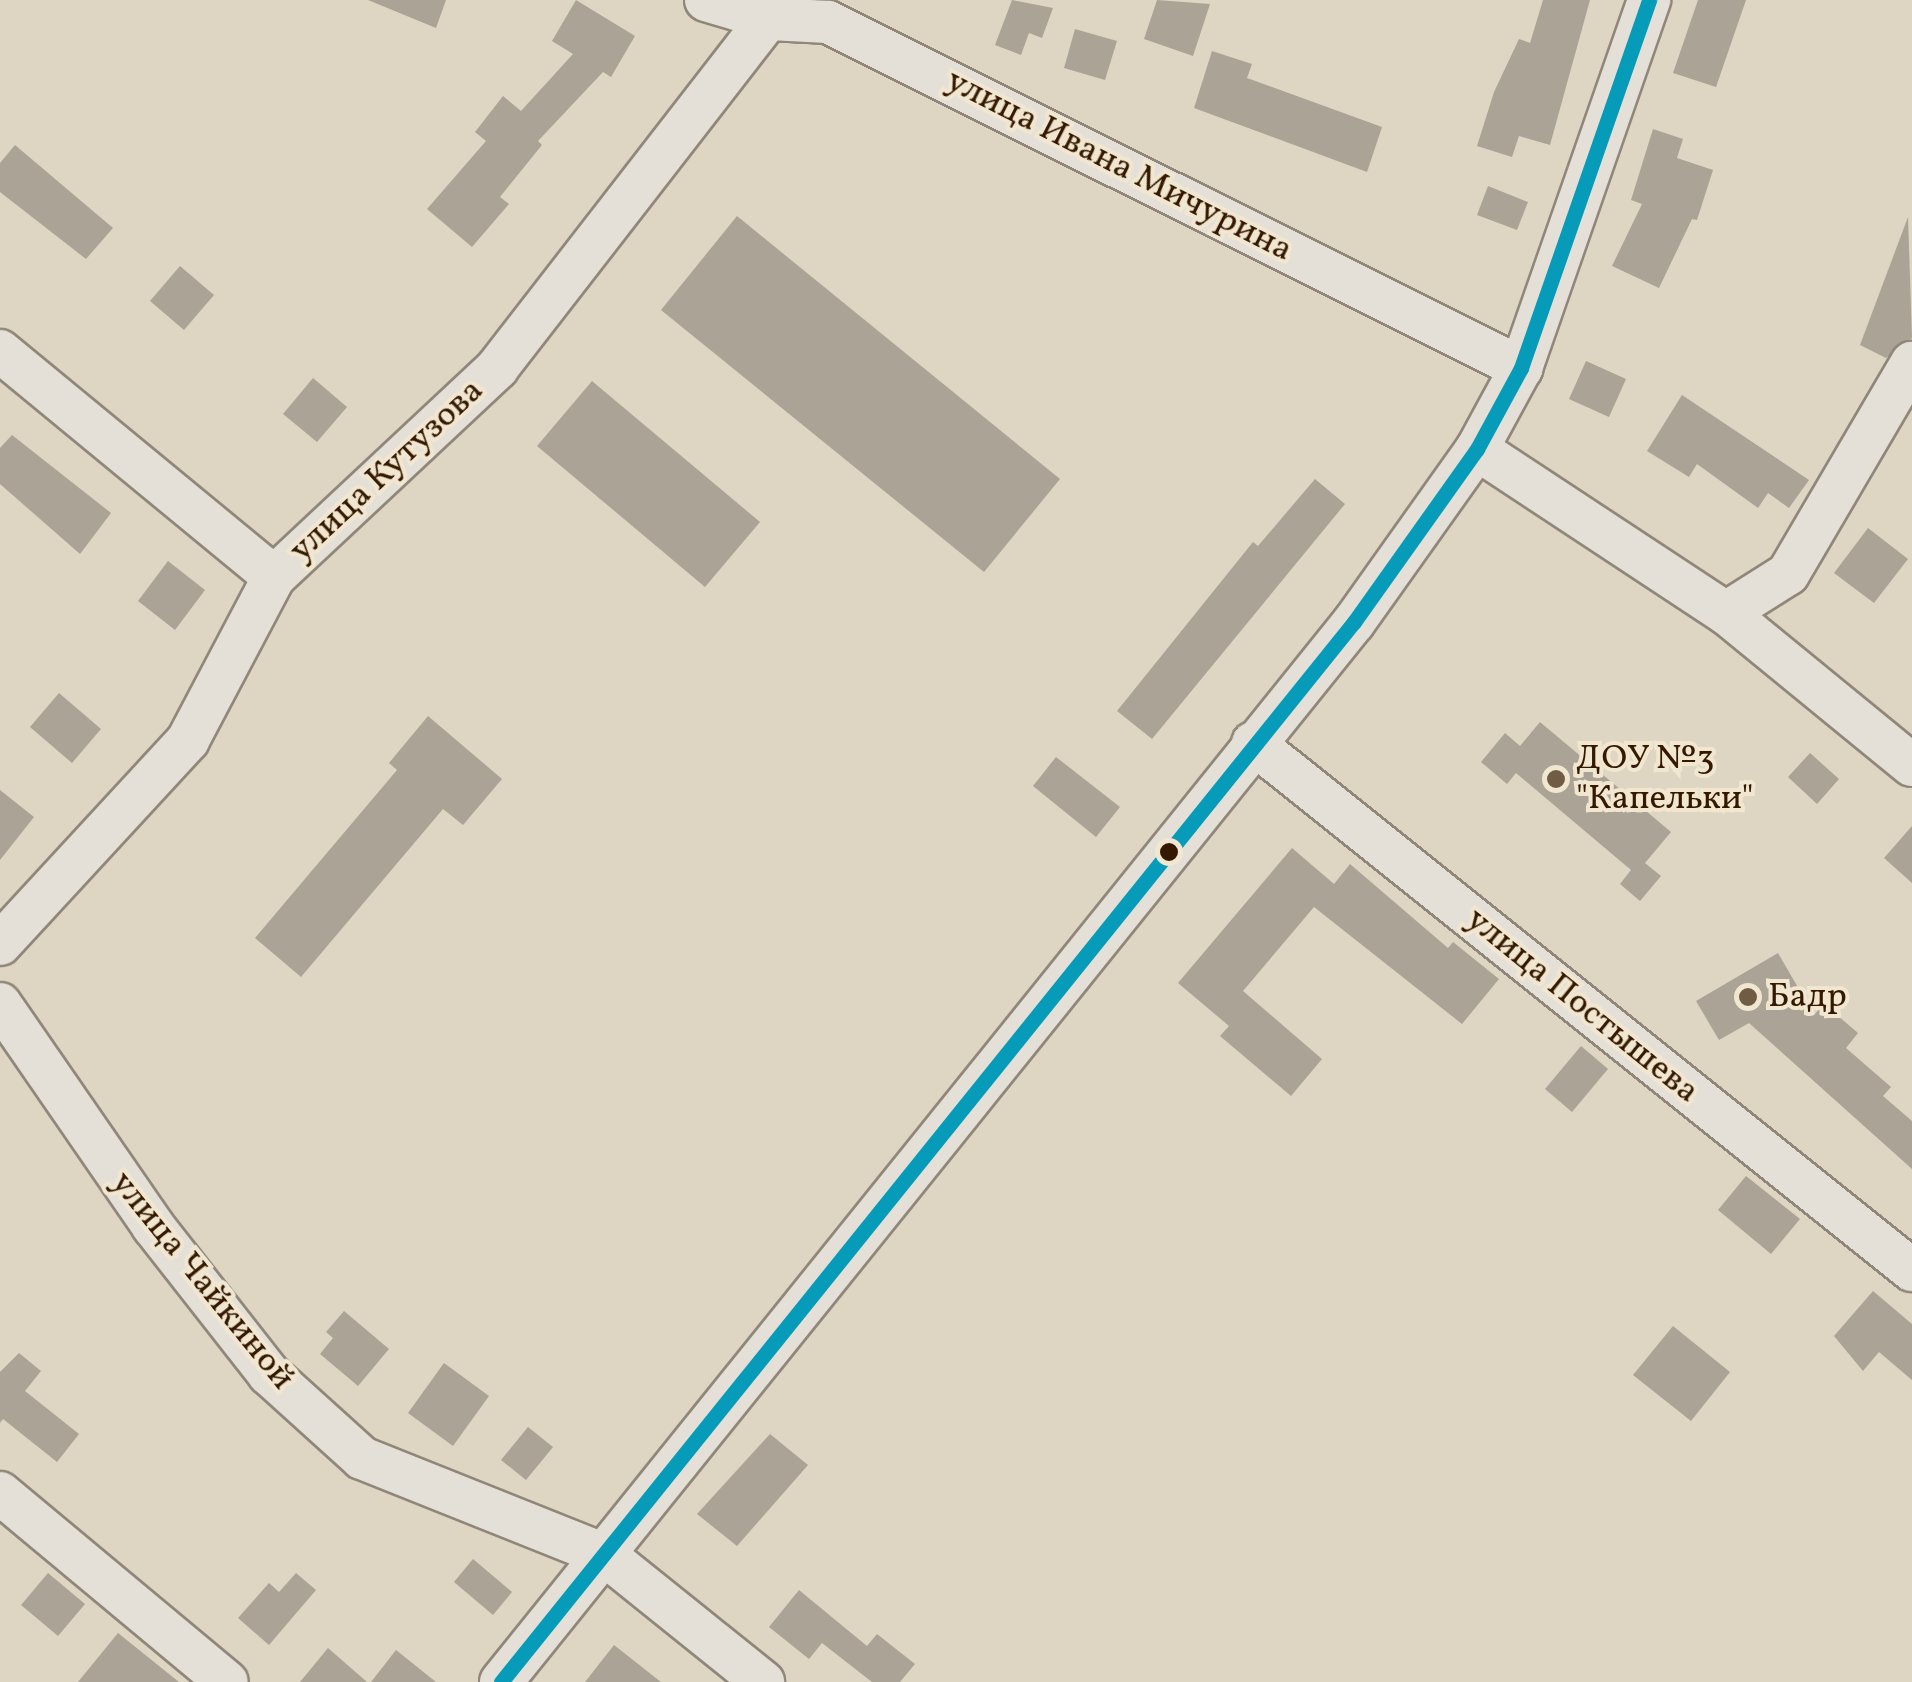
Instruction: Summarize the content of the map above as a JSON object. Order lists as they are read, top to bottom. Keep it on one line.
{"streets":{"street":["улица Ивана Мичурина","улица Кутузова","улица Постышева","улица Чайкиной"]},"crossings":[["улица Ивана Мичурина","улица Кутузова"]],"places":["ДОУ №3 \"Капельки\"","Бадр"]}
